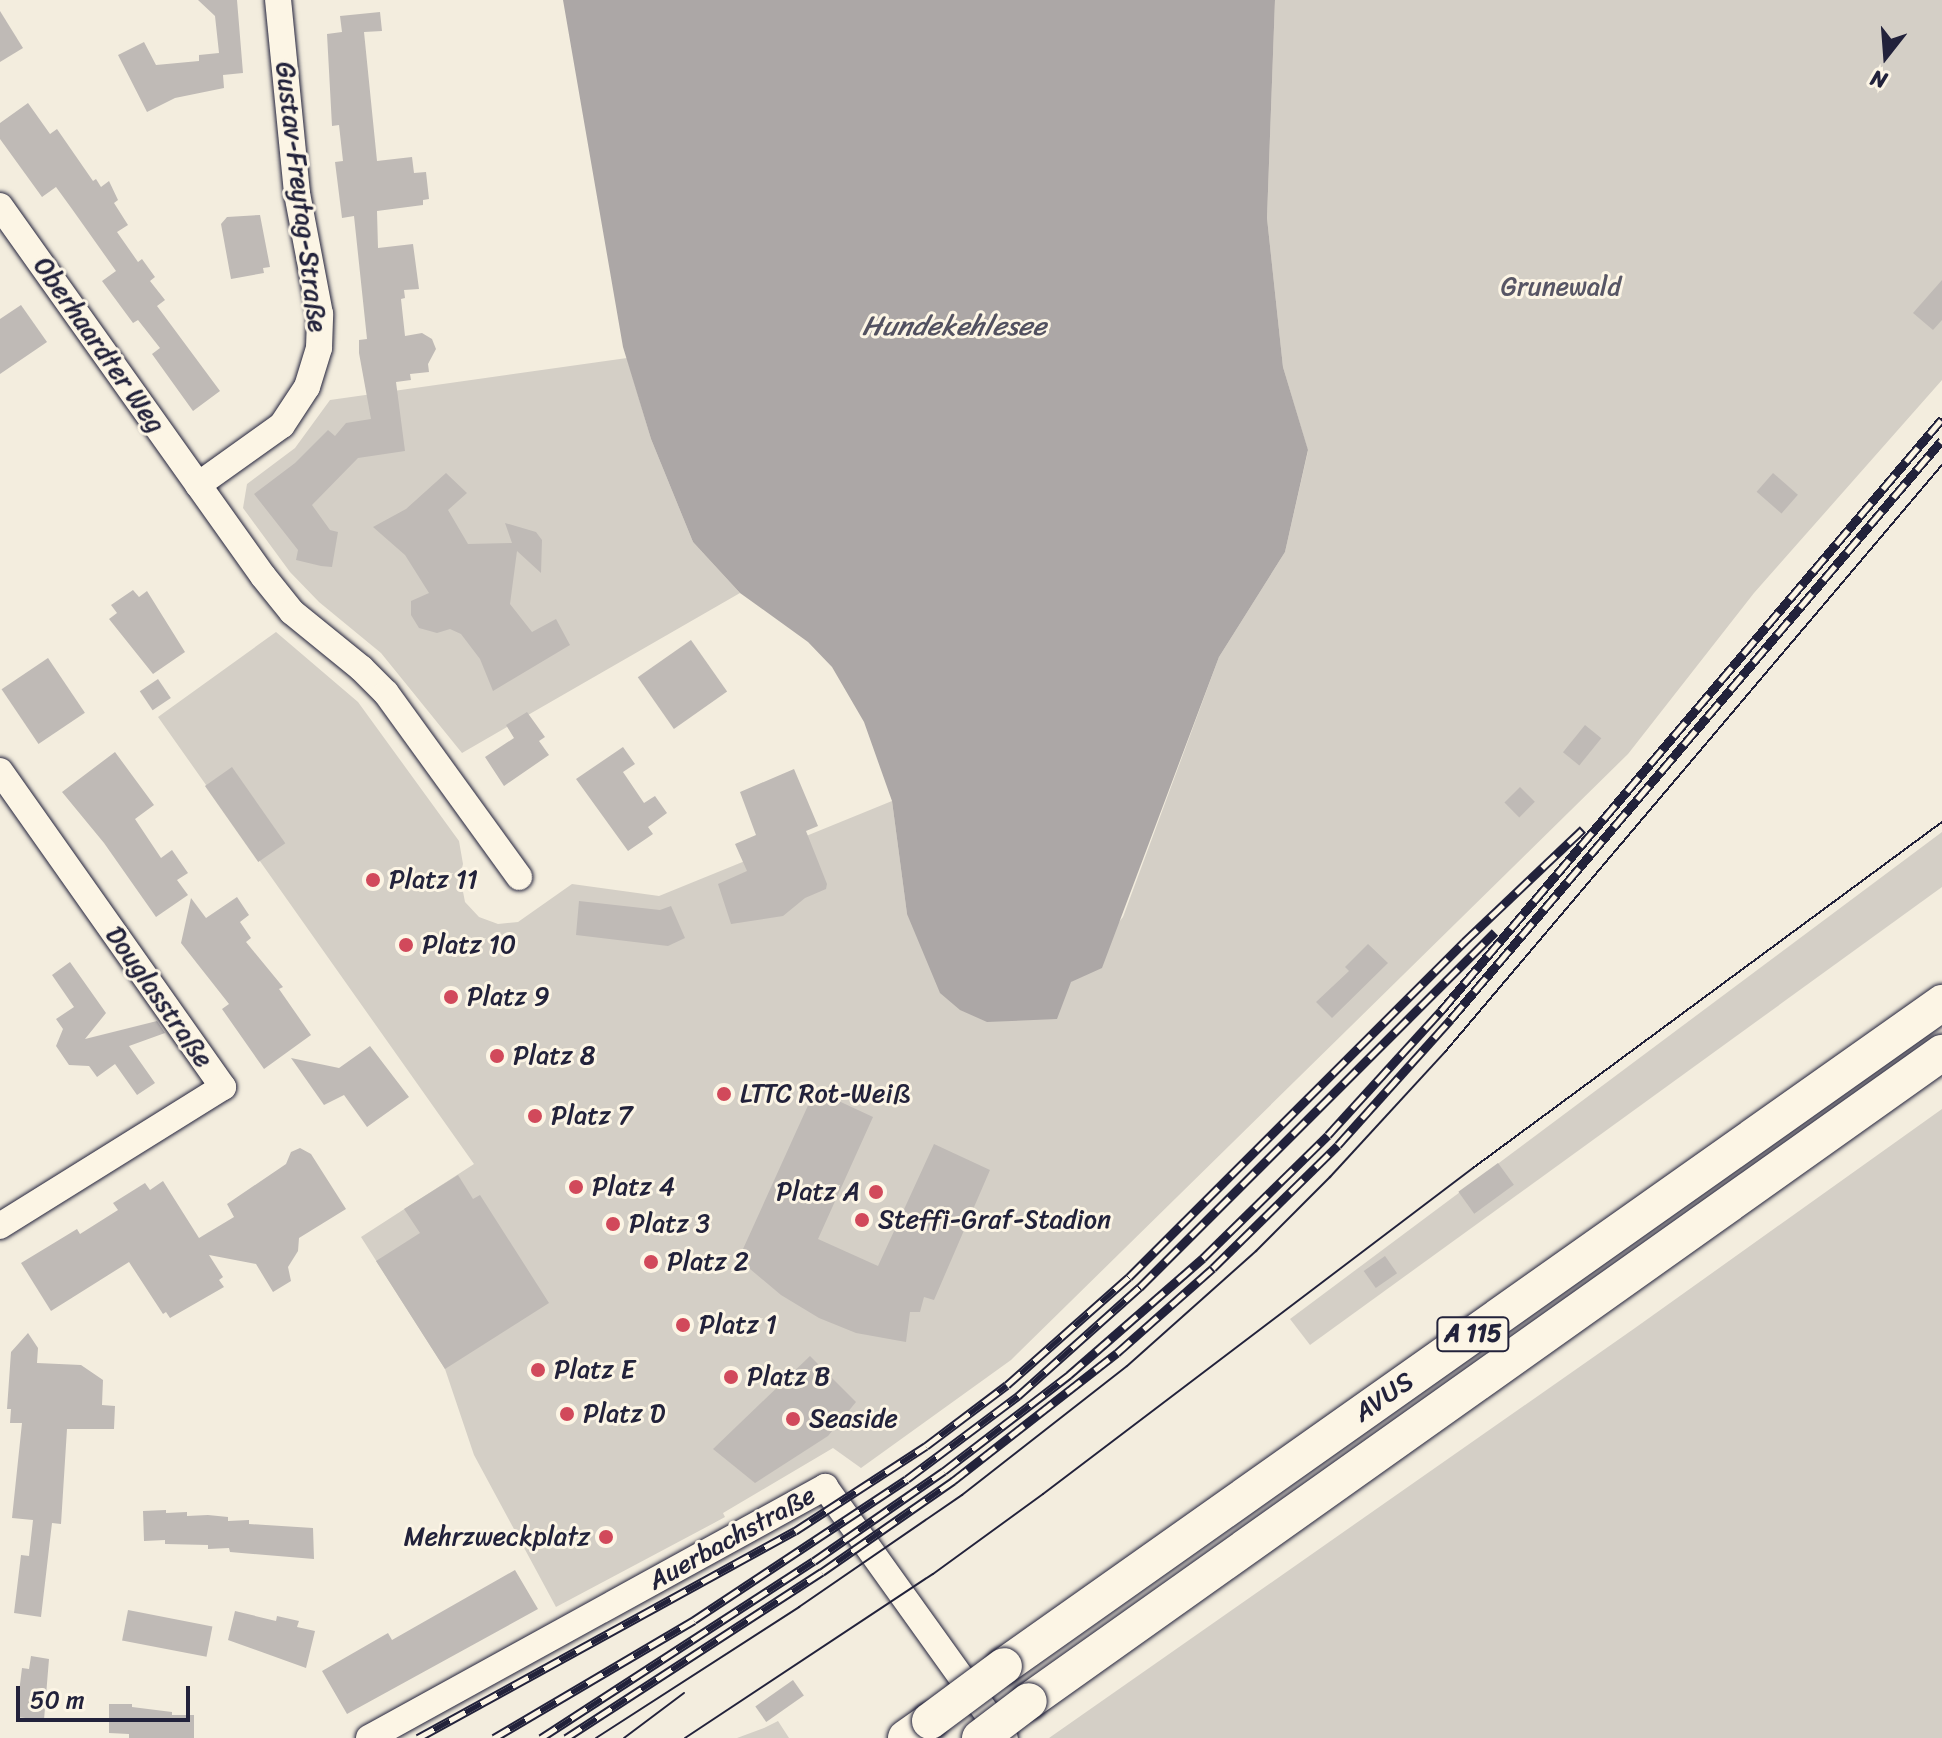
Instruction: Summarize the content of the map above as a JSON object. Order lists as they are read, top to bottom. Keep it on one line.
{"streets":{"highway":["A 115","AVUS"],"street":["Gustav-Freytag-Straße","Oberhaardter Weg","Douglasstraße","Auerbachstraße"]},"crossings":[["Gustav-Freytag-Straße","Oberhaardter Weg"]],"water":["Hundekehlesee"],"parks":["Grunewald"],"places":["Platz 11","Platz 10","Platz 9","Platz 8","LTTC Rot-Weiß","Platz 7","Platz 4","Platz A","Steffi-Graf-Stadion","Platz 3","Platz 2","Platz 1","Platz E","Platz B","Platz D","Seaside","Mehrzweckplatz"],"scale_bar":"50 m","north":"bottom"}
